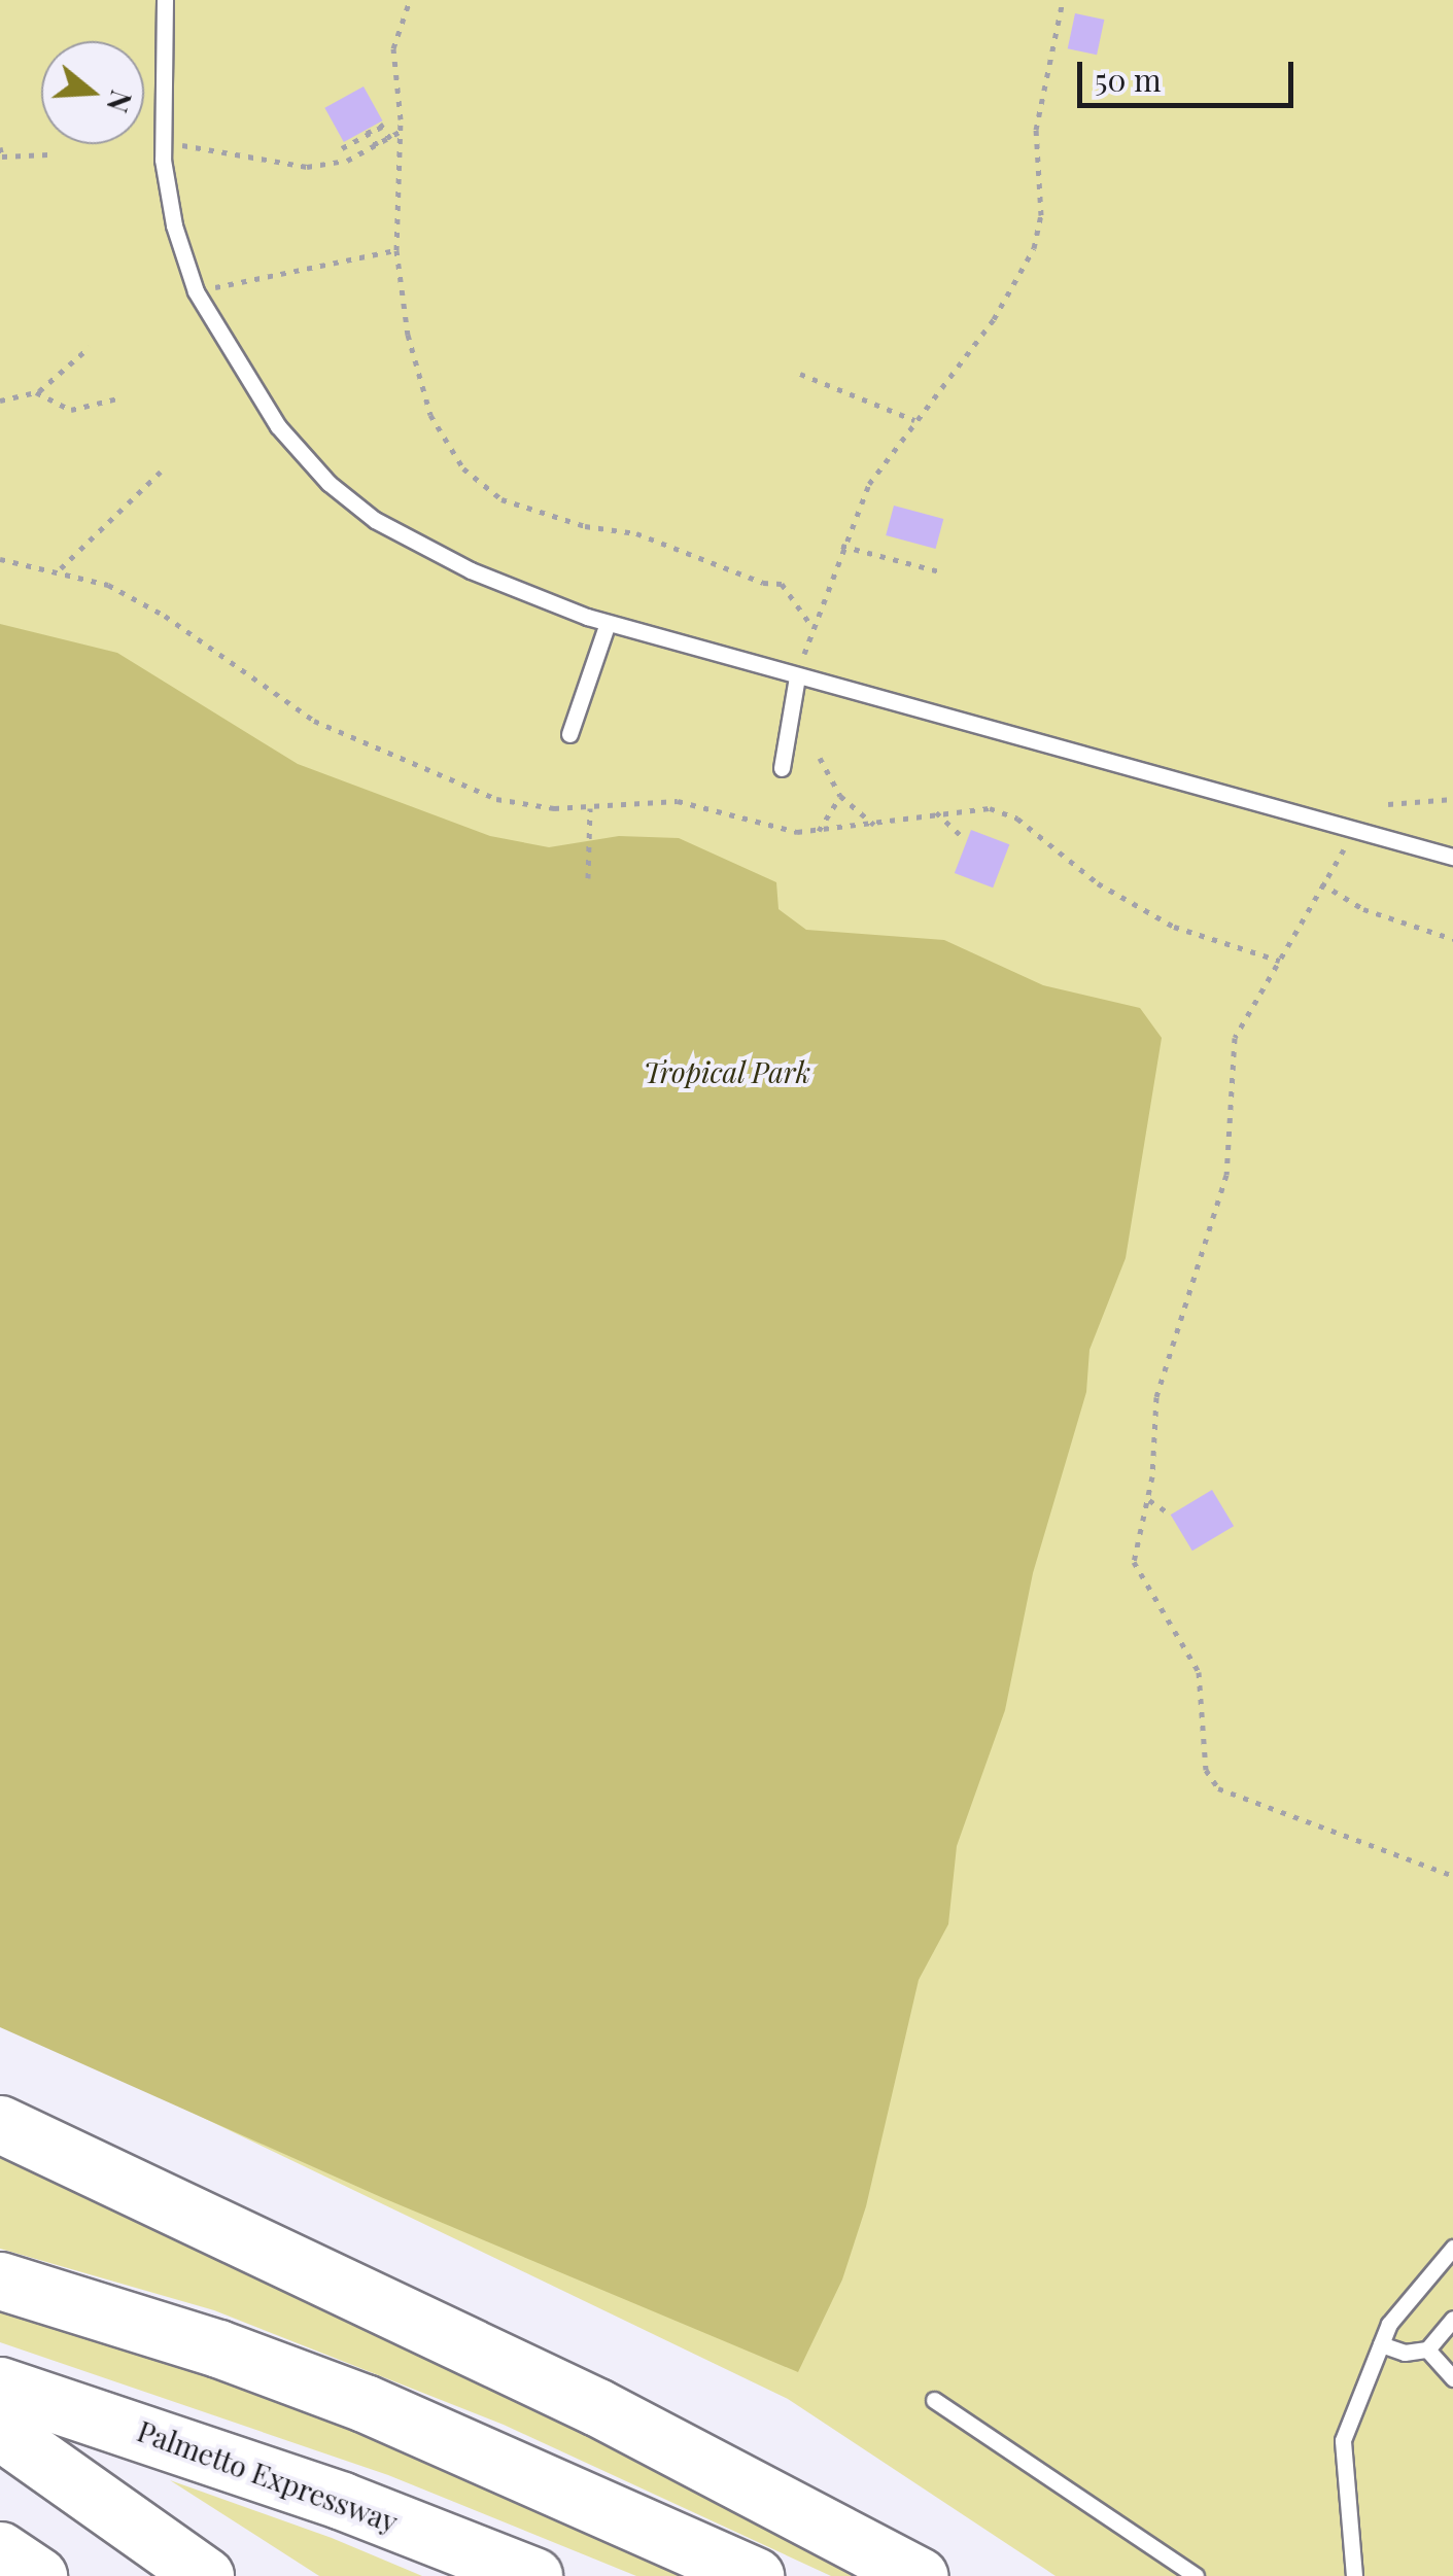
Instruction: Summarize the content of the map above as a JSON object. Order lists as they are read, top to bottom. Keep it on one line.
{"streets":{"highway":["Palmetto Expressway"]},"parks":["Tropical Park"],"scale_bar":"50 m","north":"right"}
